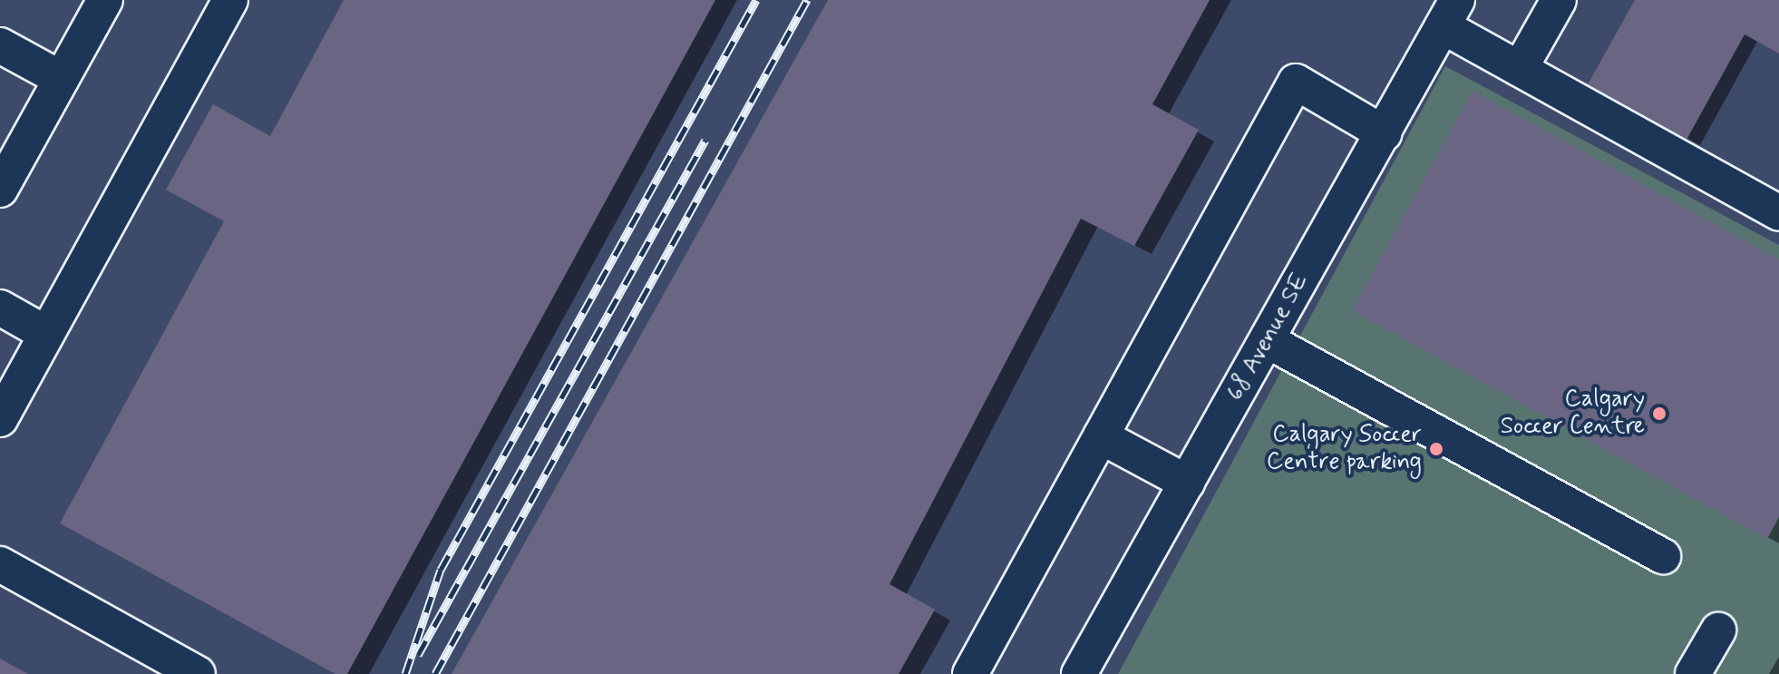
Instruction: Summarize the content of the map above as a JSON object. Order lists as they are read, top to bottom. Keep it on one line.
{"streets":{"street":["68 Avenue SE"]},"places":["Calgary Soccer Centre","Calgary Soccer Centre parking"]}
